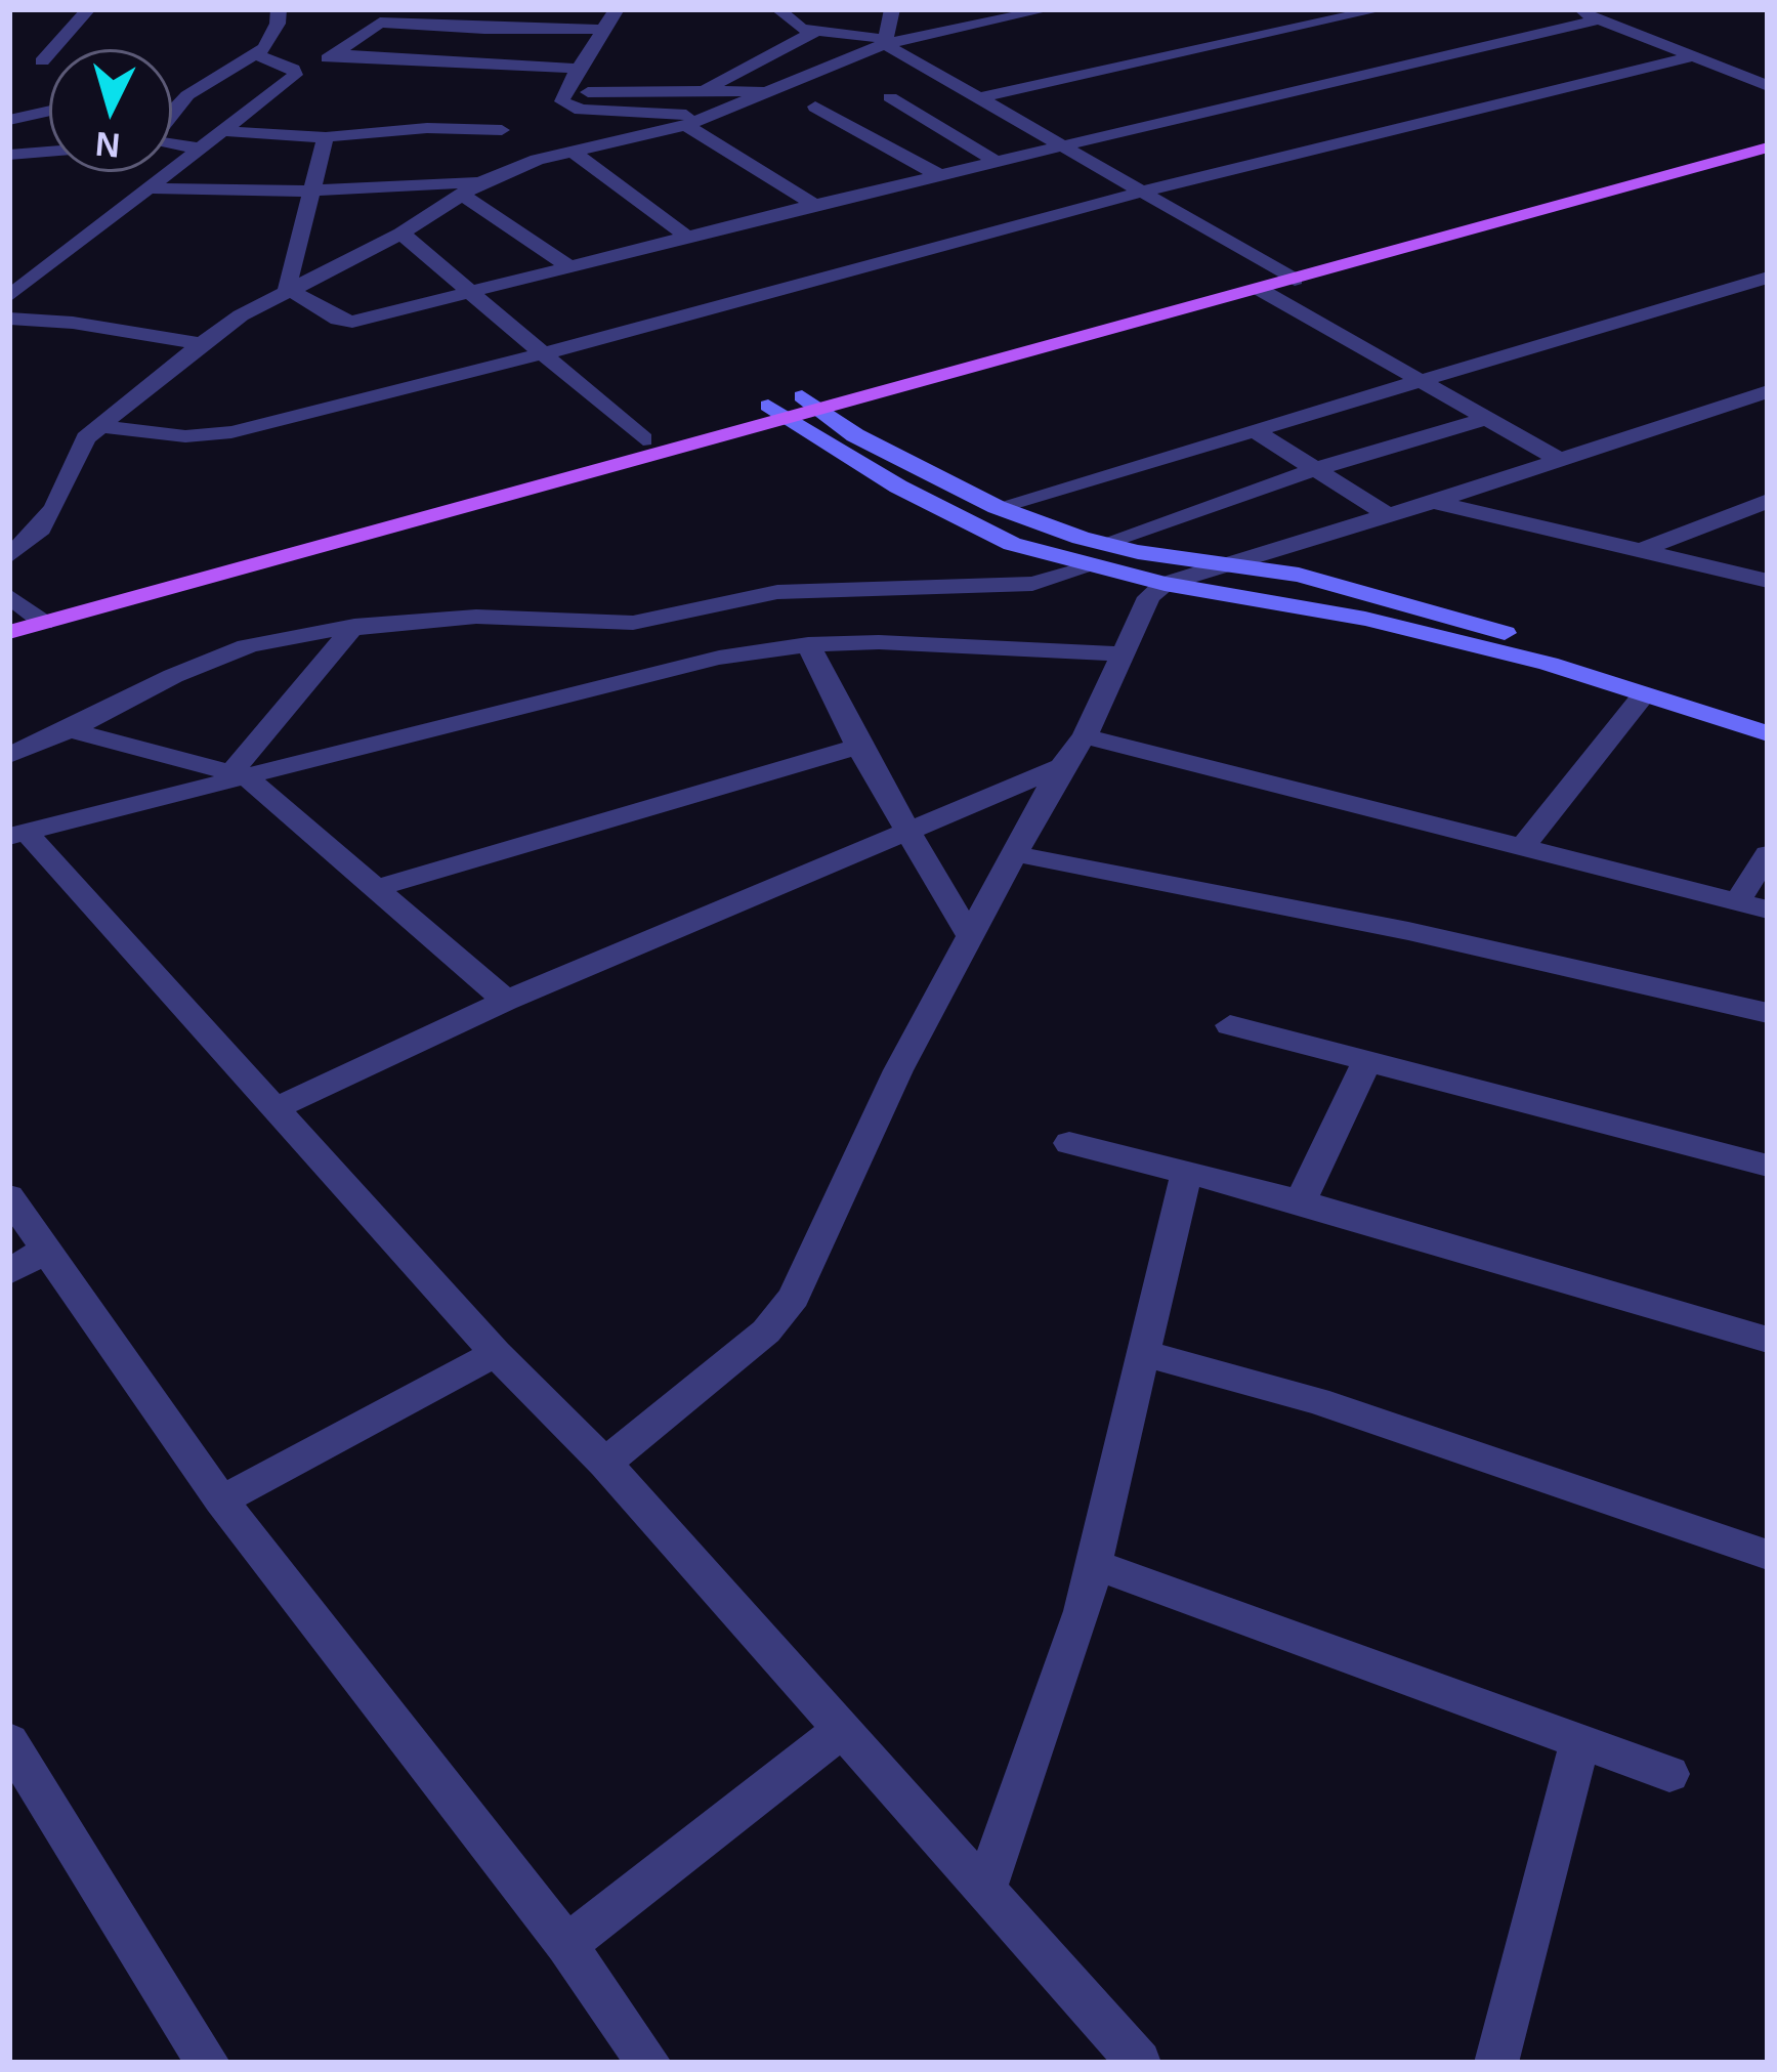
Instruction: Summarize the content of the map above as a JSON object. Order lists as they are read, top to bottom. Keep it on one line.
{"north":"bottom"}
